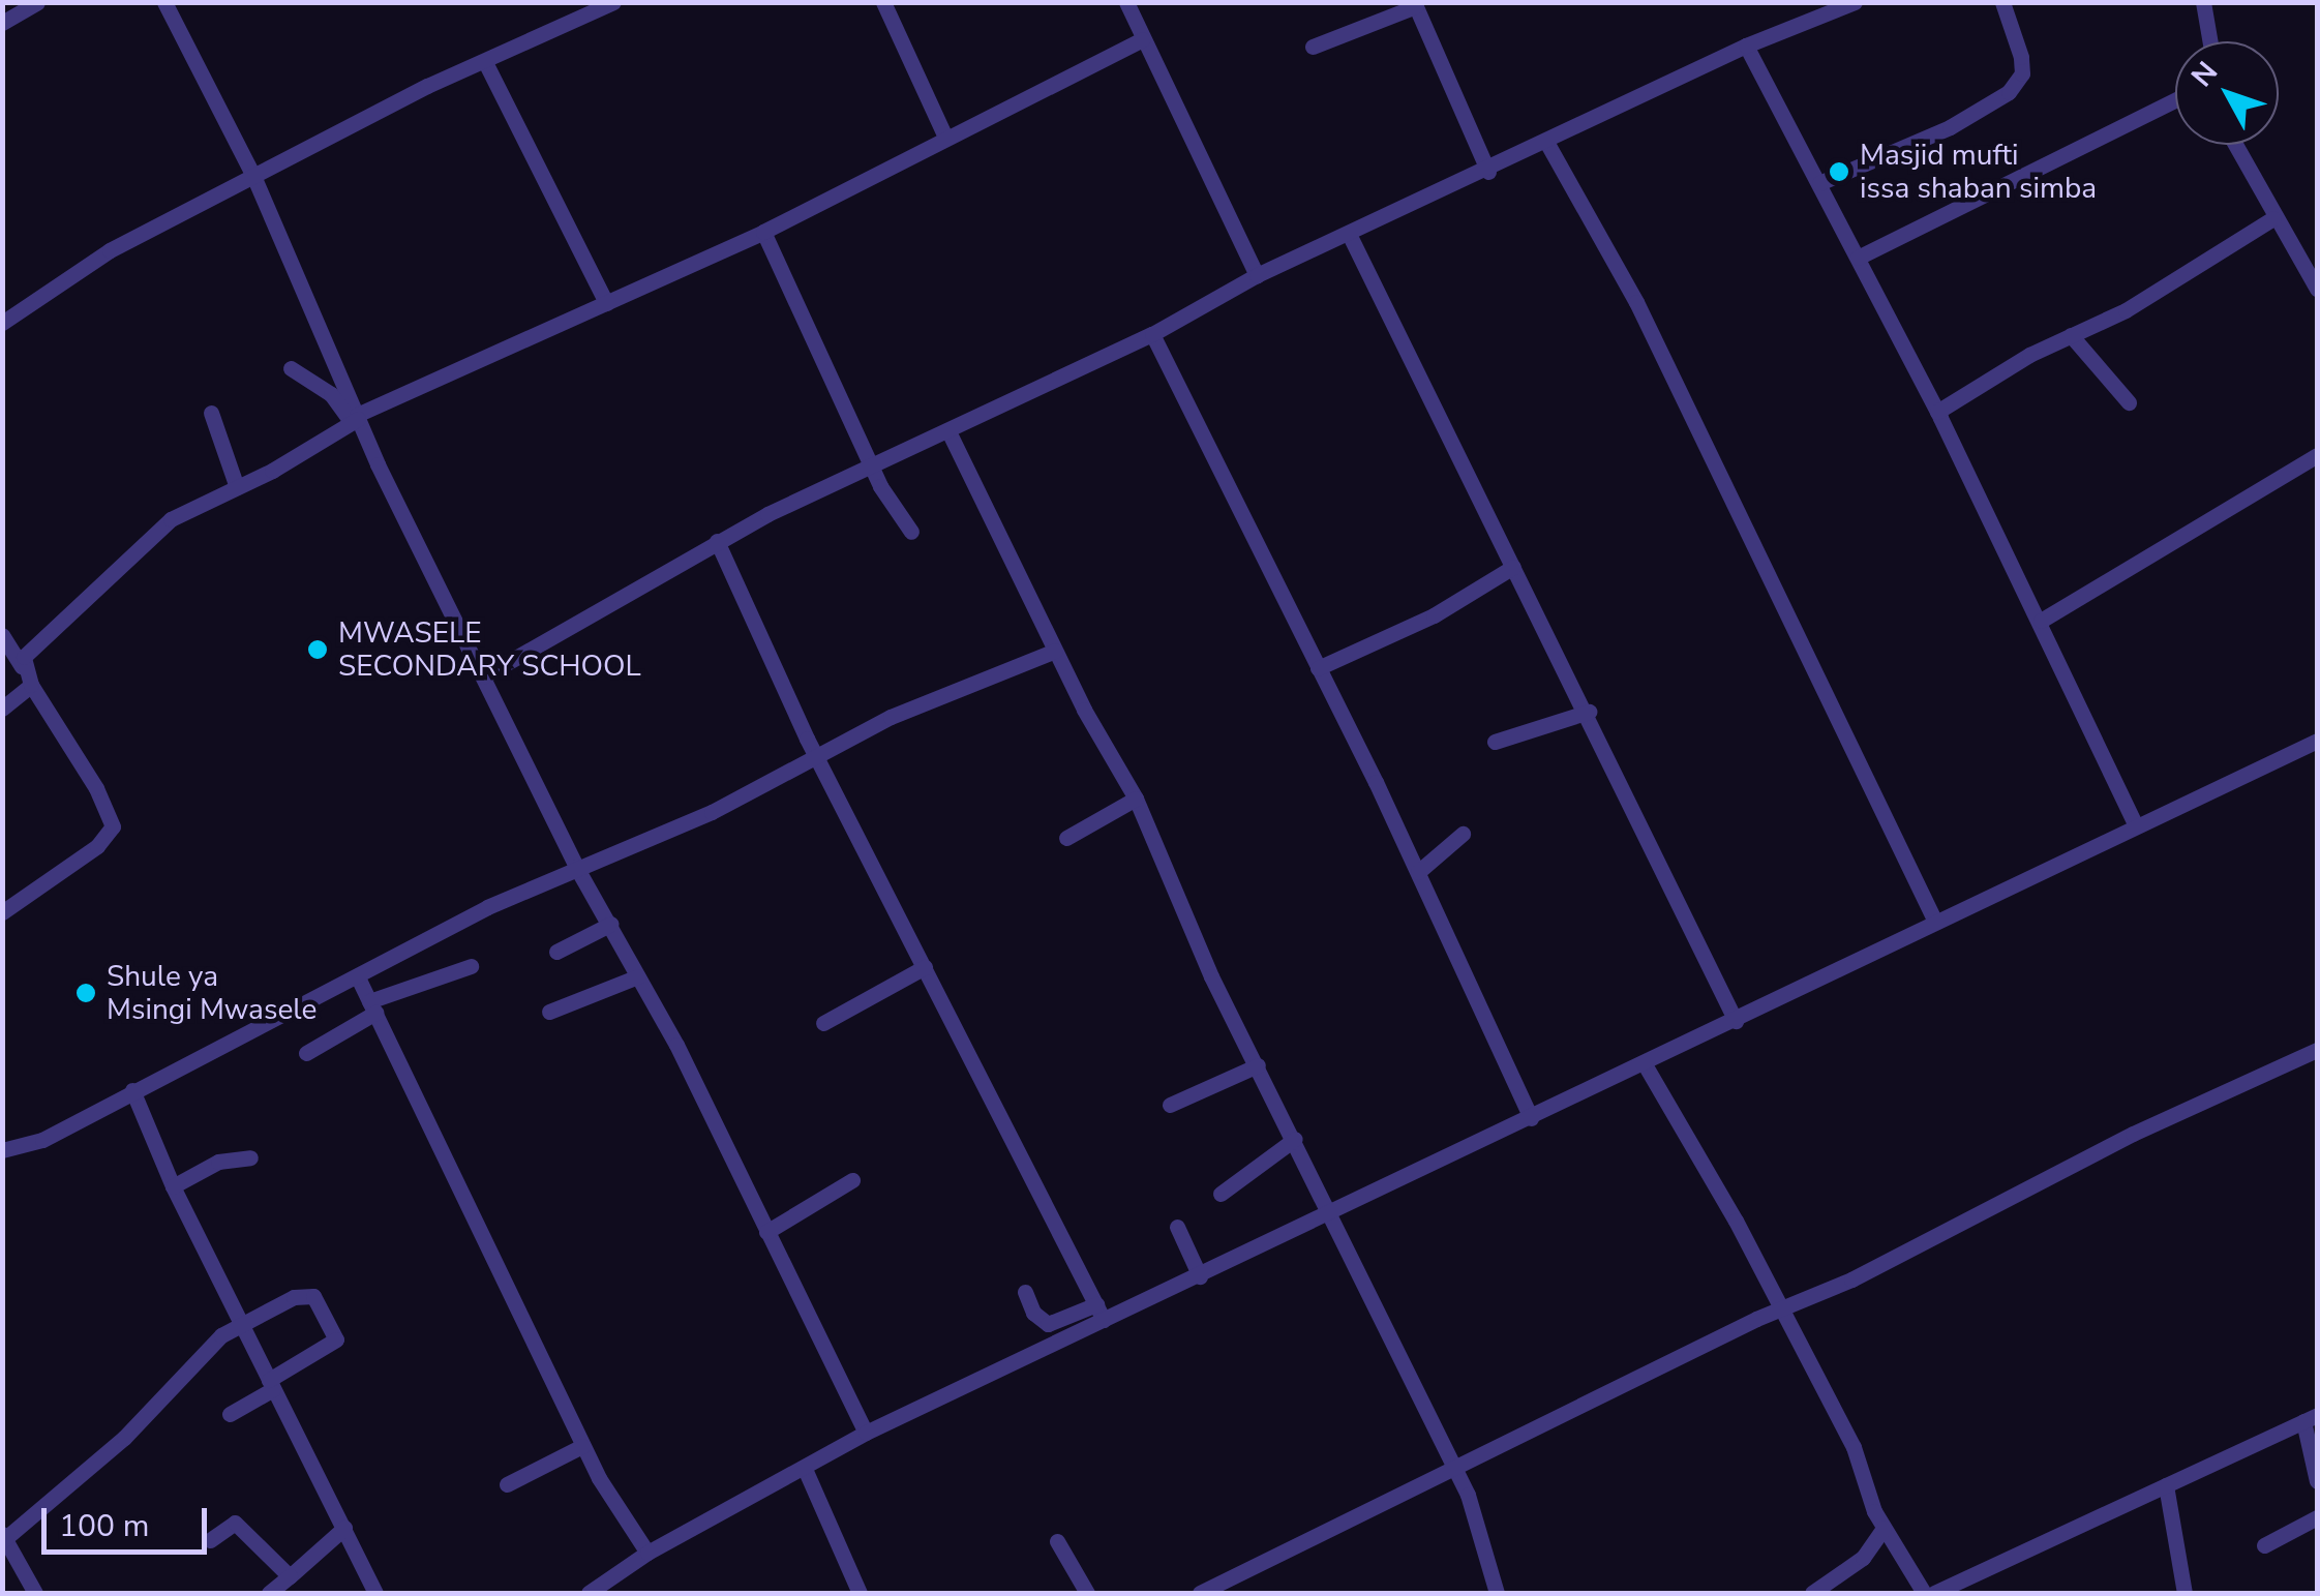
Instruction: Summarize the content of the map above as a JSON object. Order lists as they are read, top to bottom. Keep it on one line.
{"places":["Masjid mufti issa shaban simba","MWASELE SECONDARY SCHOOL","Shule ya Msingi Mwasele"],"scale_bar":"100 m","north":"top left"}
